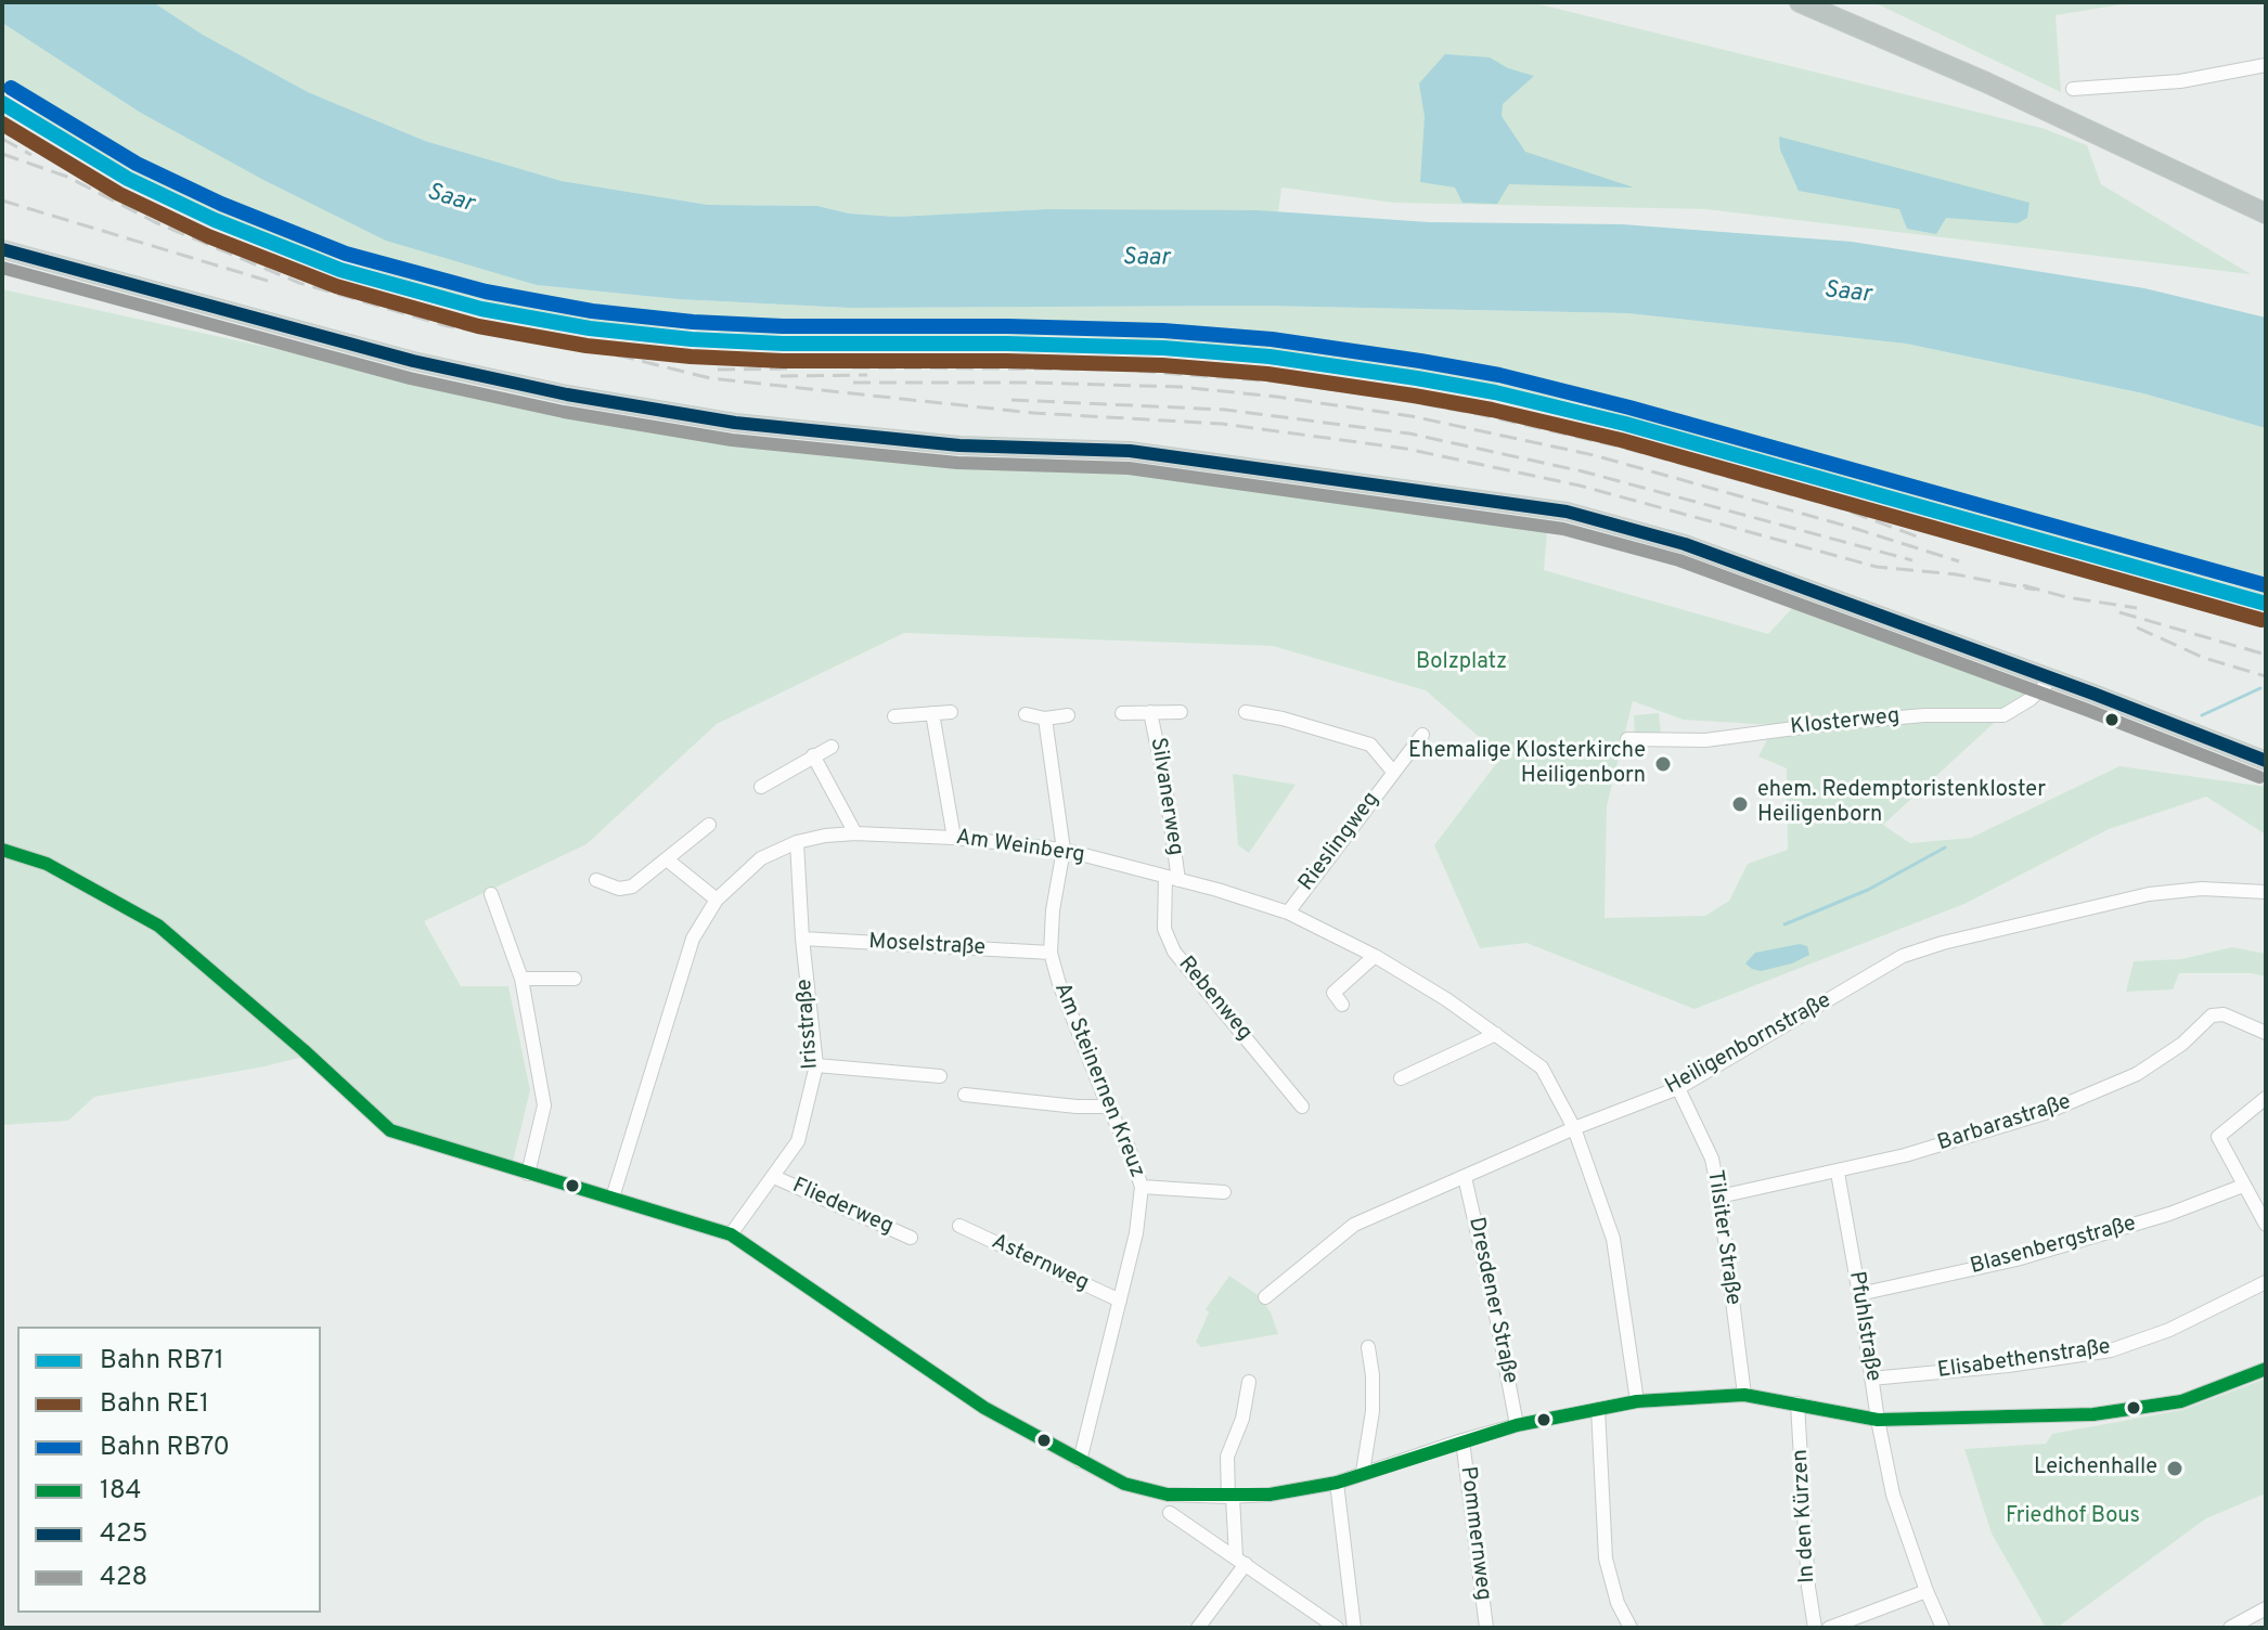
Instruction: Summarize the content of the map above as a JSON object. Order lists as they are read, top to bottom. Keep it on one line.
{"streets":{"street":["Klosterweg","Silvanerweg","Rieslingweg","Am Weinberg","Moselstraße","Rebenweg","Irisstraße","Heiligenbornstraße","Am Steinernen Kreuz","Barbarastraße","Fliederweg","Tilsiter Straße","Blasenbergstraße","Asternweg","Dresdener Straße","Pfuhlstraße","Elisabethenstraße","In den Kürzen","Pommernweg"]},"crossings":[["Silvanerweg","Am Weinberg"],["Silvanerweg","Rebenweg"],["Rieslingweg","Am Weinberg"],["Am Weinberg","Rebenweg"],["Am Weinberg","Irisstraße"],["Am Weinberg","Heiligenbornstraße"],["Am Weinberg","Am Steinernen Kreuz"],["Moselstraße","Irisstraße"],["Moselstraße","Am Steinernen Kreuz"],["Irisstraße","Fliederweg"],["Heiligenbornstraße","Tilsiter Straße"],["Heiligenbornstraße","Dresdener Straße"],["Am Steinernen Kreuz","Asternweg"],["Barbarastraße","Tilsiter Straße"],["Barbarastraße","Pfuhlstraße"],["Blasenbergstraße","Pfuhlstraße"],["Pfuhlstraße","Elisabethenstraße"]],"water":["Saar"],"parks":["Bolzplatz","Friedhof Bous"],"places":["Ehemalige Klosterkirche Heiligenborn","ehem. Redemptoristenkloster Heiligenborn","Leichenhalle"],"lines":["rail line RB70","rail line RB71","rail line RE1","transit line 425","transit line 428","transit line 184"],"legend":["Bahn RB71","Bahn RE1","Bahn RB70","184","425","428"]}
